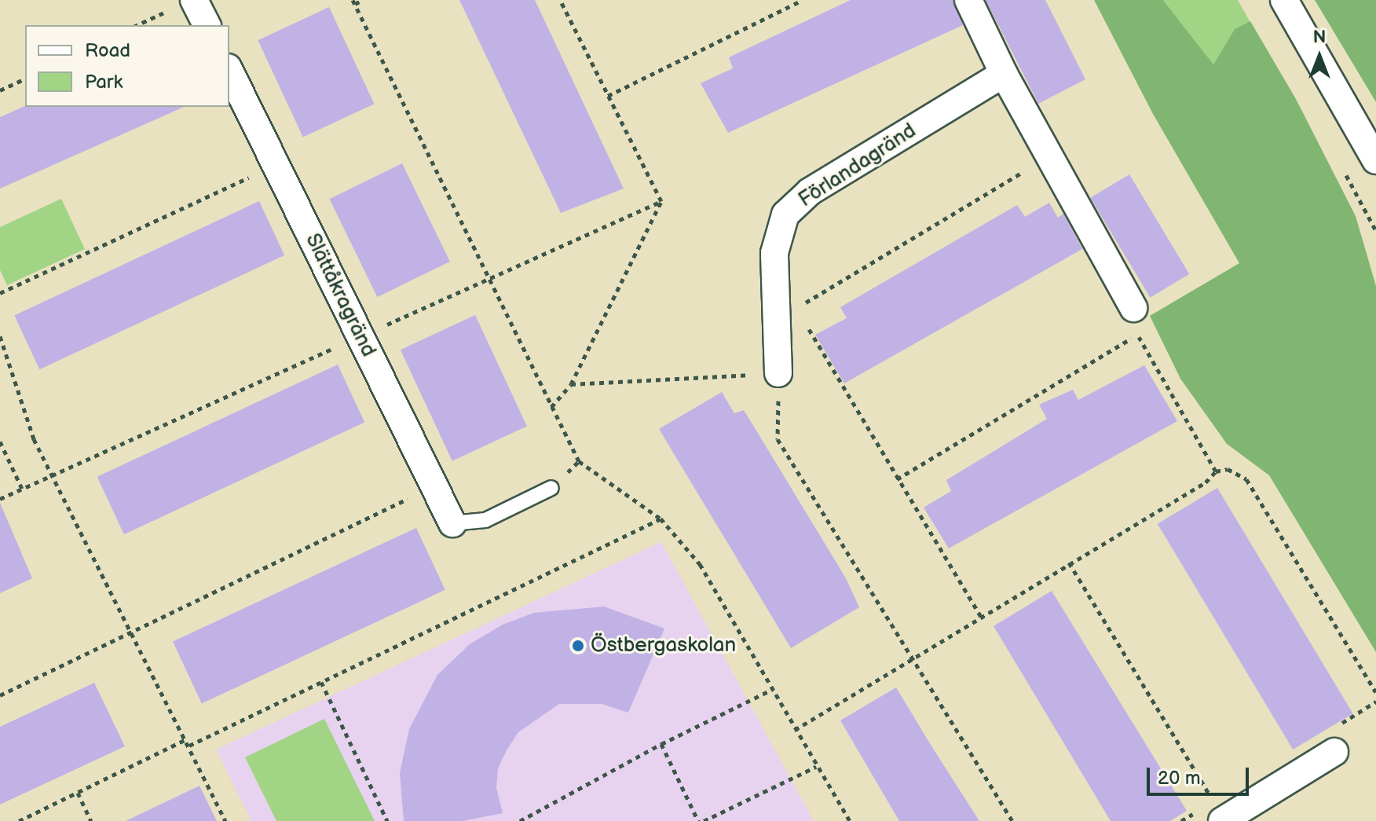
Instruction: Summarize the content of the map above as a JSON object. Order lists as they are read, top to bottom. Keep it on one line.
{"streets":{"street":["Förlandagränd","Slättåkragränd"]},"places":["Östbergaskolan"],"legend":["Road","Park"],"scale_bar":"20 m","north":"top"}
